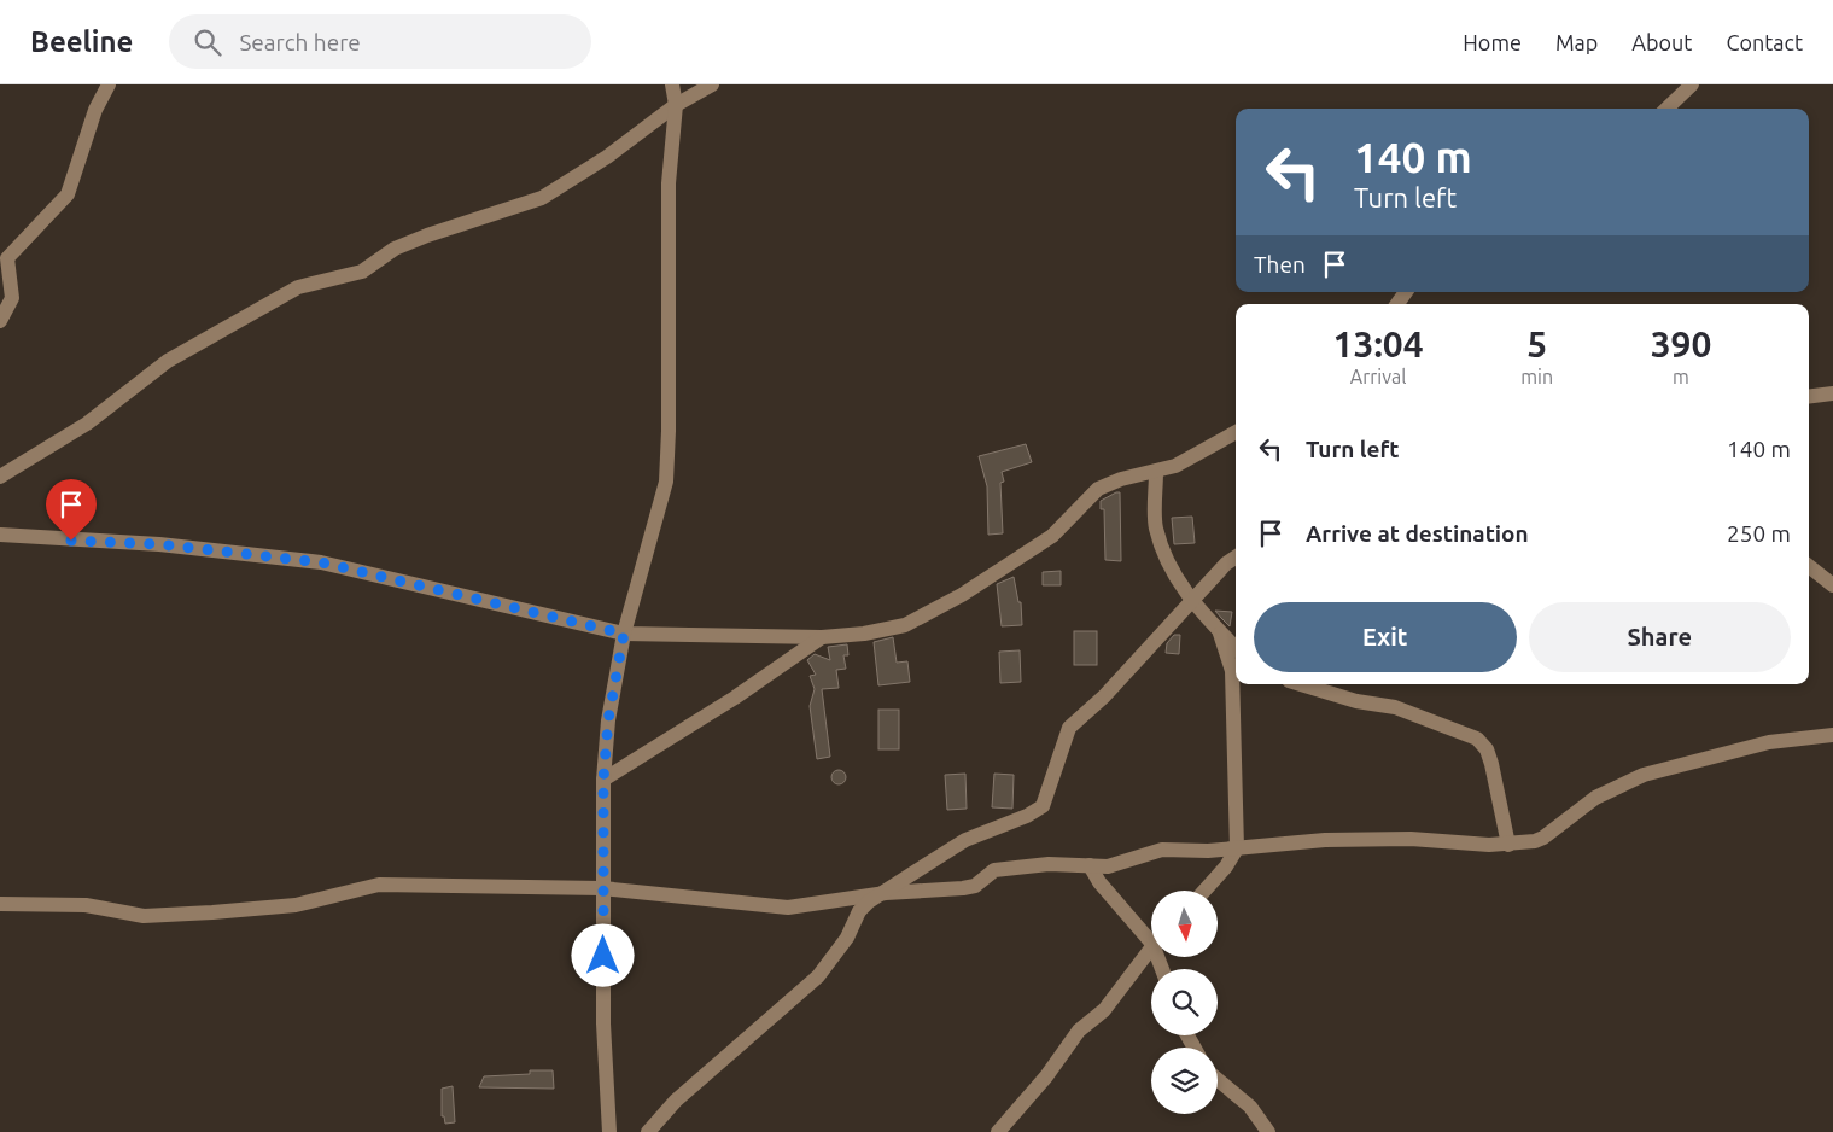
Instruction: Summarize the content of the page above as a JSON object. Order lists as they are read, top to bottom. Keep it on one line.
{"north":"bottom","page":{"header":"Beeline","search":"Search here","nav":["Home","Map","About","Contact"],"turn":["140 m","Turn left"],"then":"Then","eta":["13:04","Arrival","5","min","390","m"],"list":[{"name":"Turn left","value":"140 m"},{"name":"Arrive at destination","value":"250 m"}],"buttons":["Exit","Share"]}}
